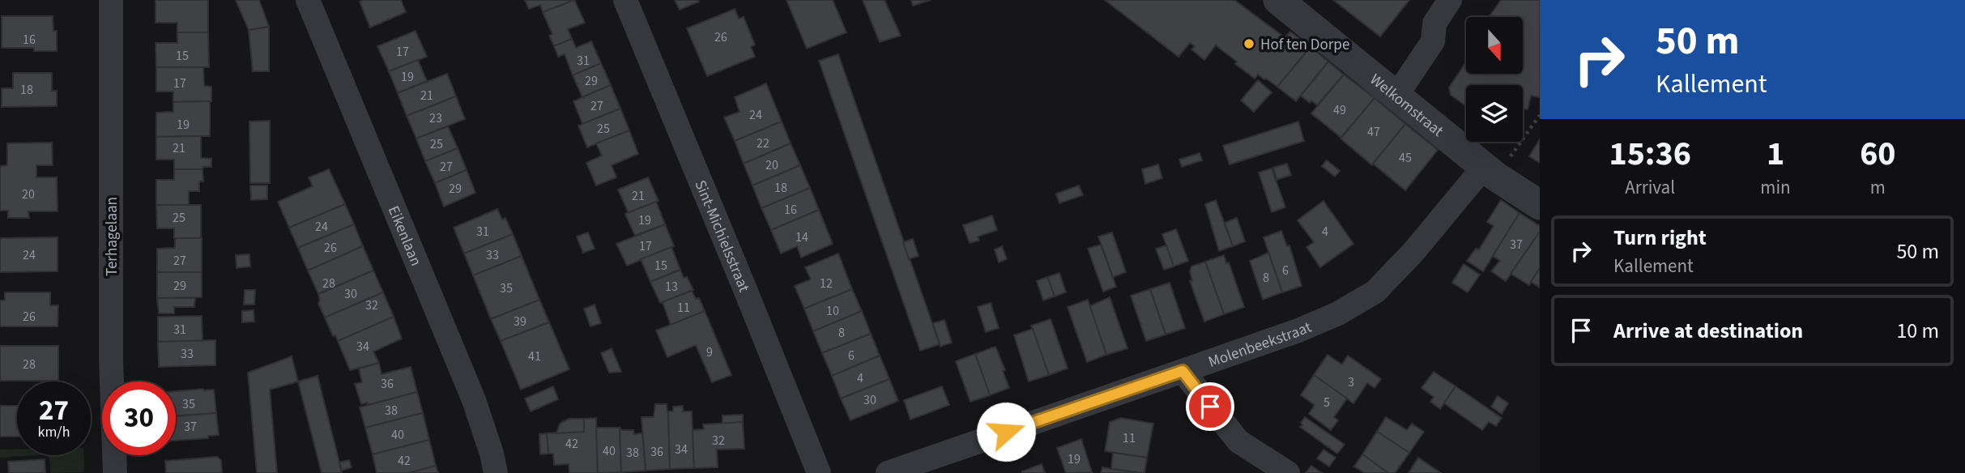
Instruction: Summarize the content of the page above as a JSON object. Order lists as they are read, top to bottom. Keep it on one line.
{"streets":{"street":["Welkomstraat","Eikenlaan","Sint-Michielsstraat","Terhagelaan","Molenbeekstraat"]},"crossings":[["Welkomstraat","Molenbeekstraat"]],"places":["Hof ten Dorpe"],"house_numbers":["26","16","17","15","31","19","29","17","18","21","27","49","24","23","19","25","47","22","25","21","45","20","27","18","29","20","21","16","25","19","24","31","4","14","37","17","26","24","33","27","15","6","8","28","12","29","13","35","30","32","11","10","26","39","31","8","34","9","33","6","41","28","4","3","36","30","5","35","38","37","40","11","32","42","34","40","36","38","19","42"],"north":"bottom","page":{"turn":["50 m","Kallement"],"eta":["15:36","Arrival","1","min","60","m"],"list":[{"name":"Turn right","note":"Kallement","value":"50 m"},{"name":"Arrive at destination","value":"10 m"}],"speed":"27 km/h","limit":"30"}}
